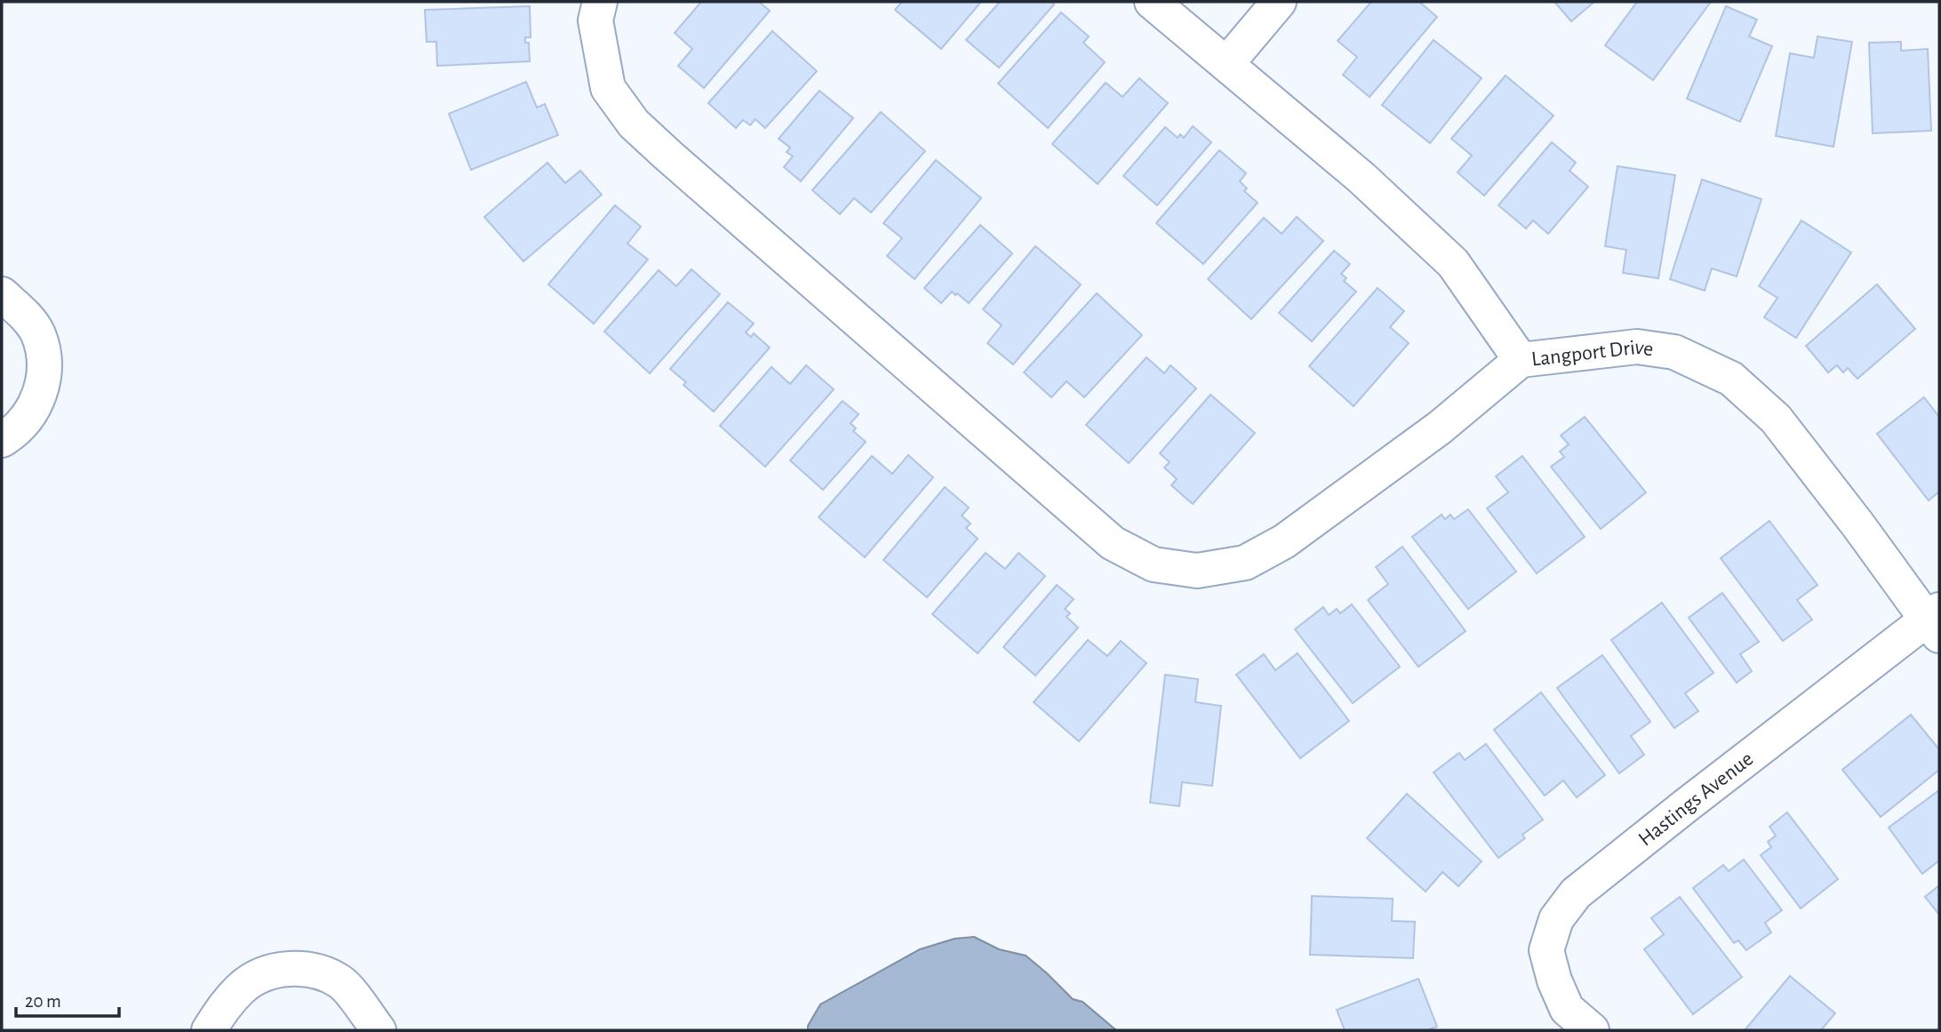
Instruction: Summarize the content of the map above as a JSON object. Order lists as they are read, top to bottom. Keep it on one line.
{"streets":{"street":["Langport Drive","Hastings Avenue"]},"crossings":[["Langport Drive","Hastings Avenue"]],"scale_bar":"20 m"}
